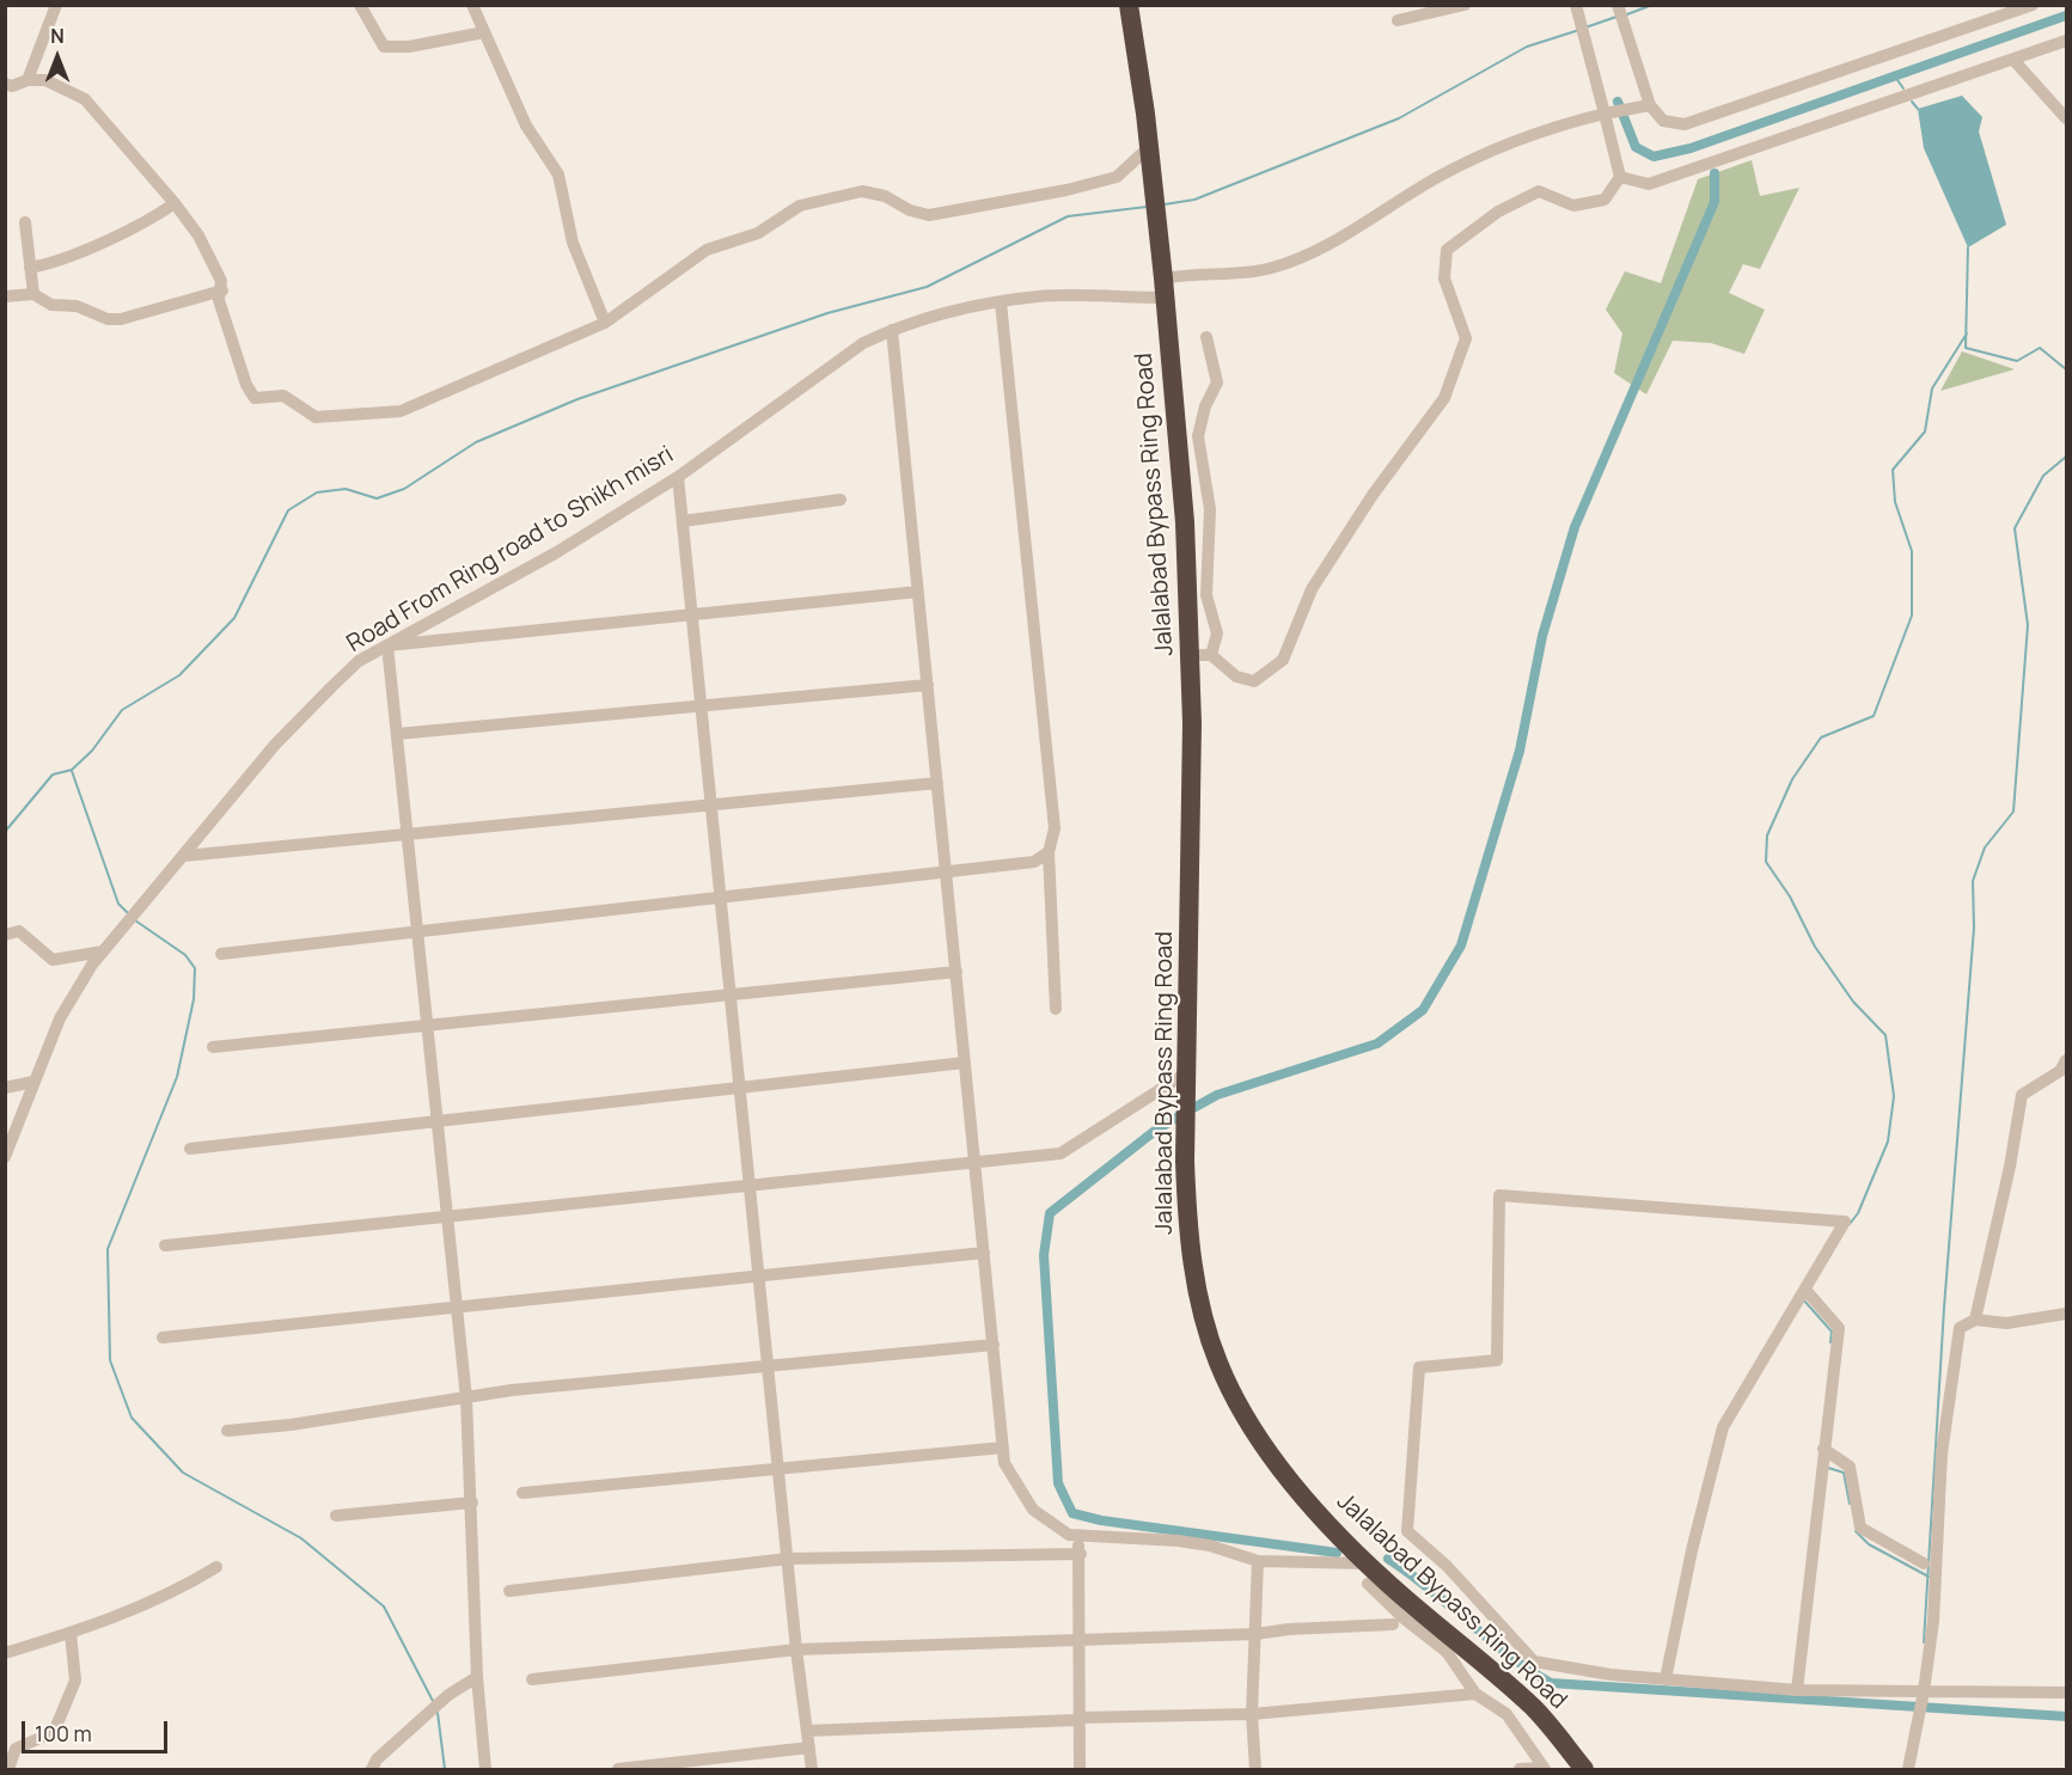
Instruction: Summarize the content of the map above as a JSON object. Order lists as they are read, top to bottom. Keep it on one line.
{"streets":{"highway":["Jalalabad Bypass Ring Road"],"street":["Road From Ring road to Shikh misri"]},"crossings":[["Jalalabad Bypass Ring Road","Road From Ring road to Shikh misri"]],"scale_bar":"100 m","north":"top"}
